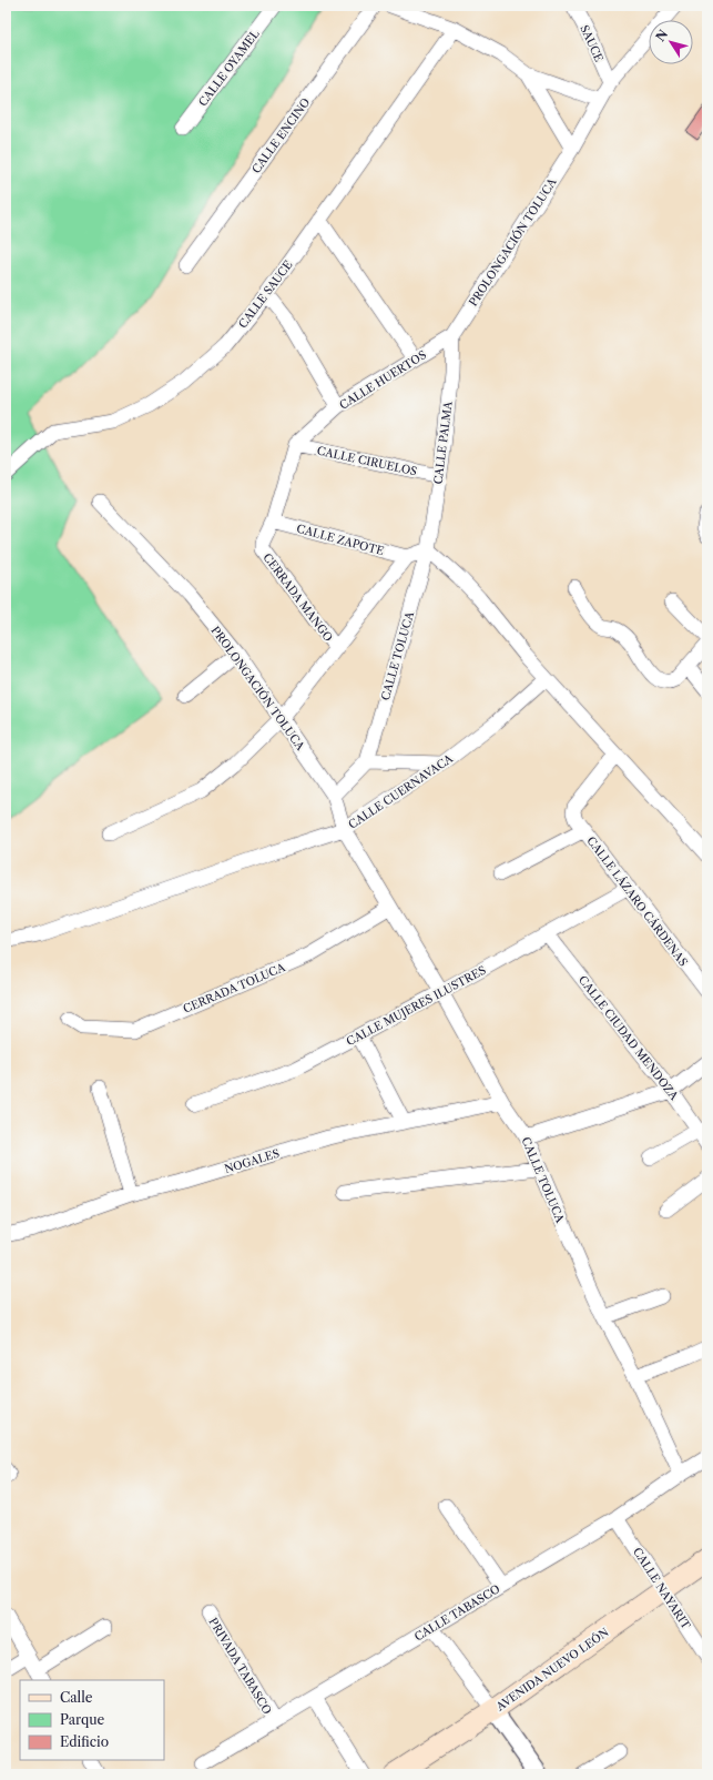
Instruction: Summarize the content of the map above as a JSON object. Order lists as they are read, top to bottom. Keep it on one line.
{"streets":{"main road":["AVENIDA NUEVO LEÓN"],"street":["SAUCE","CALLE OYAMEL","CALLE ENCINO","PROLONGACIÓN TOLUCA","CALLE SAUCE","CALLE HUERTOS","CALLE PALMA","CALLE CIRUELOS","CALLE ZAPOTE","CERRADA MANGO","CALLE TOLUCA","CALLE CUERNAVACA","CALLE LÁZARO CÁRDENAS","CERRADA TOLUCA","CALLE MUJERES ILUSTRES","CALLE CIUDAD MENDOZA","NOGALES","CALLE NAYARIT","CALLE TABASCO","PRIVADA TABASCO"]},"crossings":[["SAUCE","PROLONGACIÓN TOLUCA"],["PROLONGACIÓN TOLUCA","CALLE HUERTOS"],["PROLONGACIÓN TOLUCA","CALLE PALMA"],["PROLONGACIÓN TOLUCA","CALLE TOLUCA"],["PROLONGACIÓN TOLUCA","CALLE CUERNAVACA"],["CALLE HUERTOS","CALLE PALMA"],["CALLE HUERTOS","CALLE CIRUELOS"],["CALLE PALMA","CALLE CIRUELOS"],["CALLE PALMA","CALLE TOLUCA"],["CALLE ZAPOTE","CERRADA MANGO"],["CALLE TOLUCA","CALLE CUERNAVACA"],["CALLE TOLUCA","CERRADA TOLUCA"],["CALLE TOLUCA","CALLE MUJERES ILUSTRES"],["CALLE TOLUCA","NOGALES"],["CALLE TOLUCA","CALLE TABASCO"],["CALLE LÁZARO CÁRDENAS","CALLE MUJERES ILUSTRES"],["CALLE MUJERES ILUSTRES","CALLE CIUDAD MENDOZA"],["CALLE NAYARIT","CALLE TABASCO"],["CALLE NAYARIT","AVENIDA NUEVO LEÓN"],["CALLE TABASCO","PRIVADA TABASCO"]],"legend":["Calle","Parque","Edificio"],"north":"top left"}
